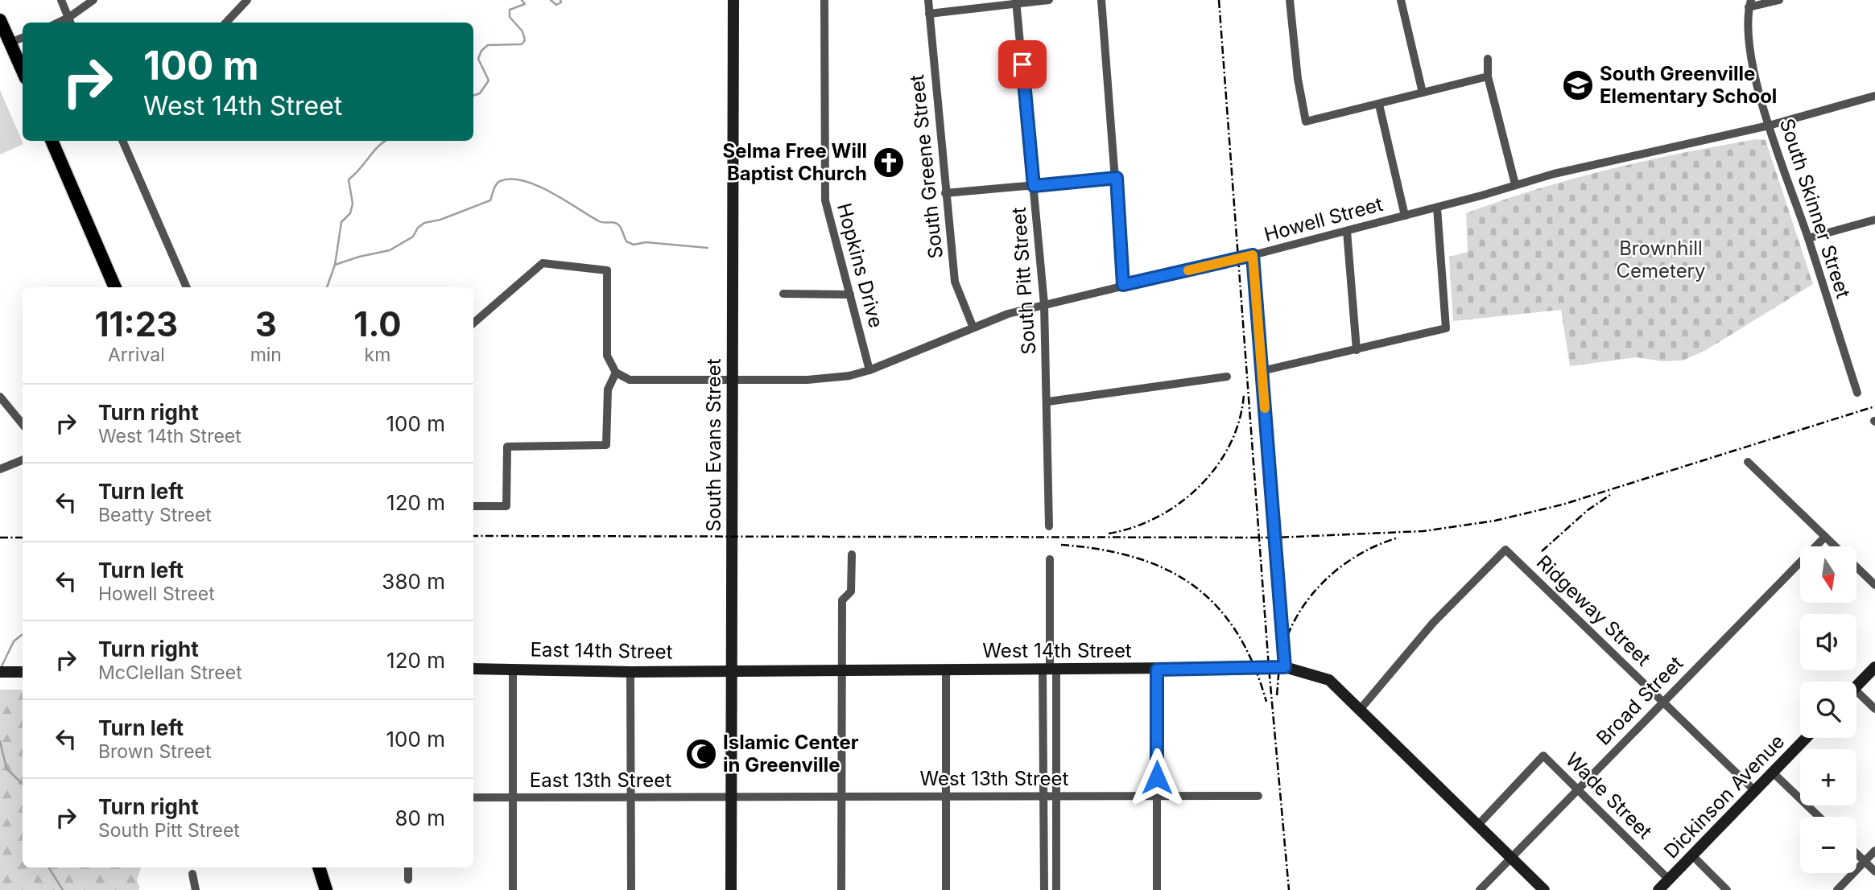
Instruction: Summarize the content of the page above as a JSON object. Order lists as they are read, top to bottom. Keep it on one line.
{"streets":{"street":["South Greene Street","South Skinner Street","Howell Street","Hopkins Drive","South Pitt Street","South Evans Street","Ridgeway Street","East 14th Street","West 14th Street","Broad Street","West 13th Street","East 13th Street","Wade Street","Dickinson Avenue"]},"crossings":[["South Greene Street","Howell Street"],["South Skinner Street","Howell Street"],["Howell Street","Hopkins Drive"],["Howell Street","South Pitt Street"],["Howell Street","South Evans Street"],["South Evans Street","East 14th Street"],["South Evans Street","West 14th Street"],["South Evans Street","West 13th Street"],["South Evans Street","East 13th Street"],["Ridgeway Street","West 14th Street"],["Ridgeway Street","Broad Street"],["Ridgeway Street","Dickinson Avenue"],["East 14th Street","West 14th Street"],["West 14th Street","Broad Street"],["West 14th Street","Wade Street"],["Broad Street","Wade Street"],["West 13th Street","East 13th Street"],["Wade Street","Dickinson Avenue"]],"parks":["Brownhill Cemetery"],"places":{"school or university":["South Greenville Elementary School"],"church":["Selma Free Will Baptist Church"],"mosque":["Islamic Center in Greenville"]},"north":"bottom","page":{"turn":["100 m","West 14th Street"],"eta":["11:23","Arrival","3","min","1.0","km"],"list":[{"name":"Turn right","note":"West 14th Street","value":"100 m"},{"name":"Turn left","note":"Beatty Street","value":"120 m"},{"name":"Turn left","note":"Howell Street","value":"380 m"},{"name":"Turn right","note":"McClellan Street","value":"120 m"},{"name":"Turn left","note":"Brown Street","value":"100 m"},{"name":"Turn right","note":"South Pitt Street","value":"80 m"}],"map_buttons":["+","−"]}}
